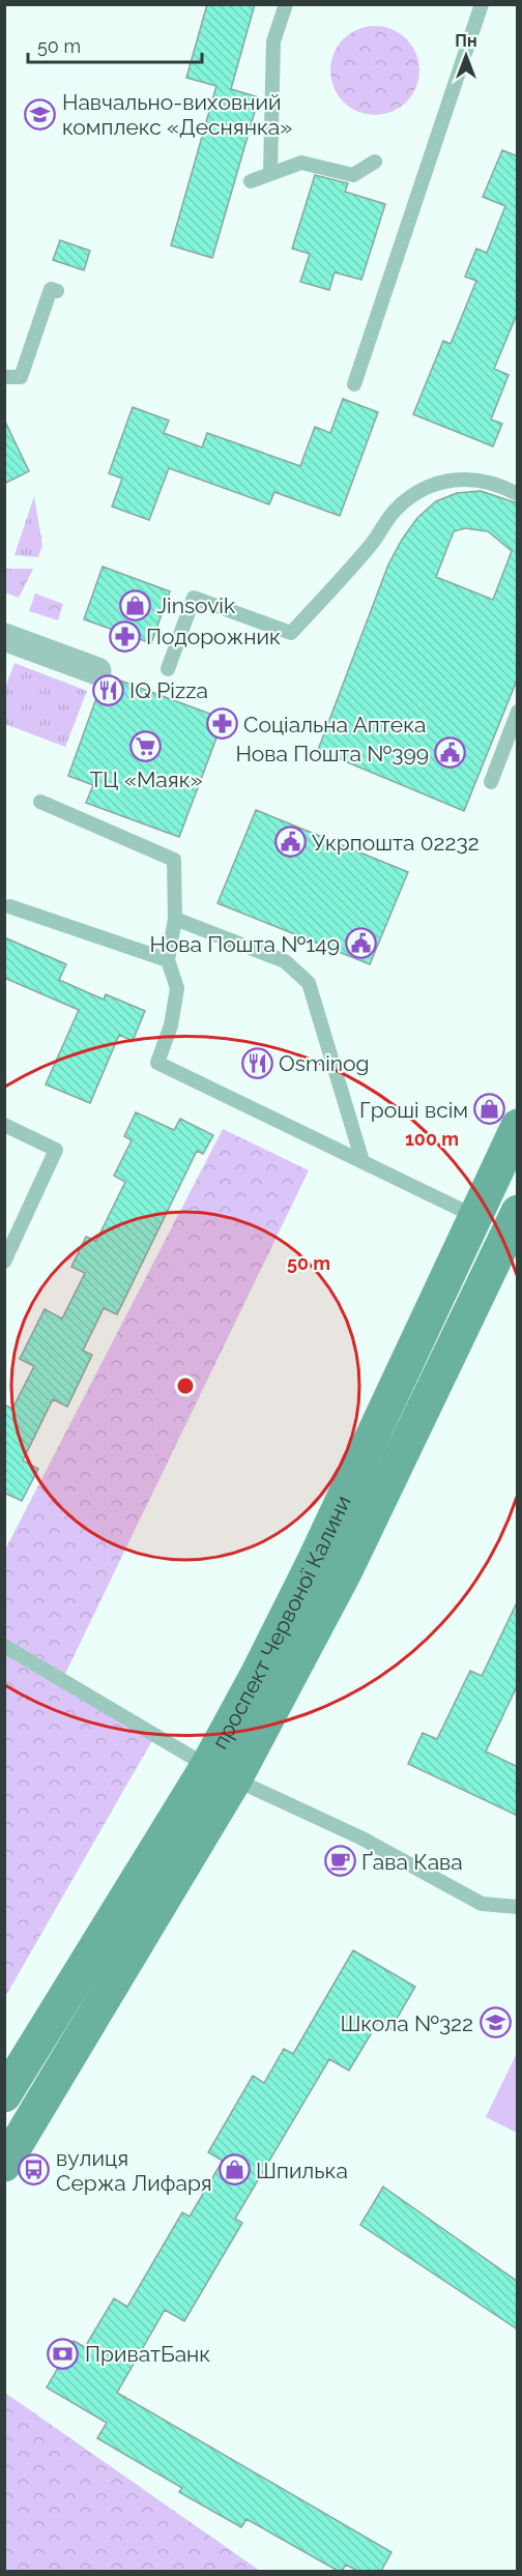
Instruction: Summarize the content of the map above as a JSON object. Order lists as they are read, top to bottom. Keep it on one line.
{"streets":{"main road":["проспект Червоної Калини"]},"places":{"school or university":["Навчально-виховний комплекс «Деснянка»","Школа №322"],"shop":["Jinsovik","Гроші всім","Шпилька"],"pharmacy":["Подорожник","Соціальна Аптека"],"restaurant":["IQ Pizza","Osminog"],"supermarket":["ТЦ «Маяк»"],"public building":["Нова Пошта №399","Укрпошта 02232","Нова Пошта №149"],"cafe":["Ґава Кава"],"bus stop":["вулиця Сержа Лифаря"],"bank":["ПриватБанк"]},"scale_bar":"50 m","north":"top","rings":["100 m","50 m"]}
